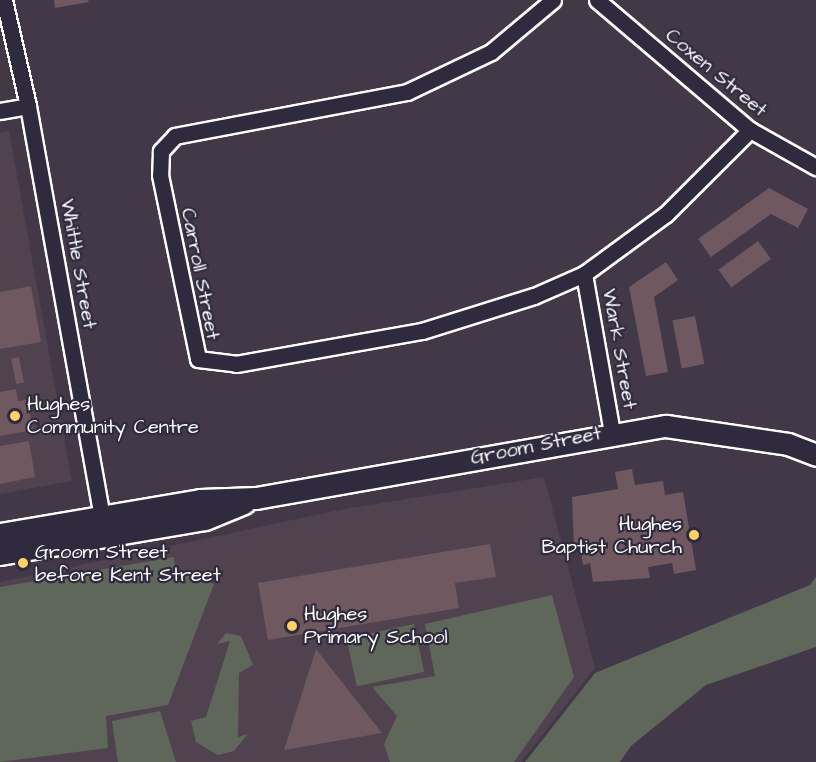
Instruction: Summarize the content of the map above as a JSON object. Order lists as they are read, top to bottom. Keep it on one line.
{"streets":{"street":["Coxen Street","Whittle Street","Carroll Street","Wark Street","Groom Street"]},"crossings":[["Coxen Street","Carroll Street"],["Whittle Street","Groom Street"],["Carroll Street","Wark Street"],["Wark Street","Groom Street"]],"places":["Hughes Community Centre","Hughes Baptist Church","Groom Street before Kent Street","Hughes Primary School"]}
